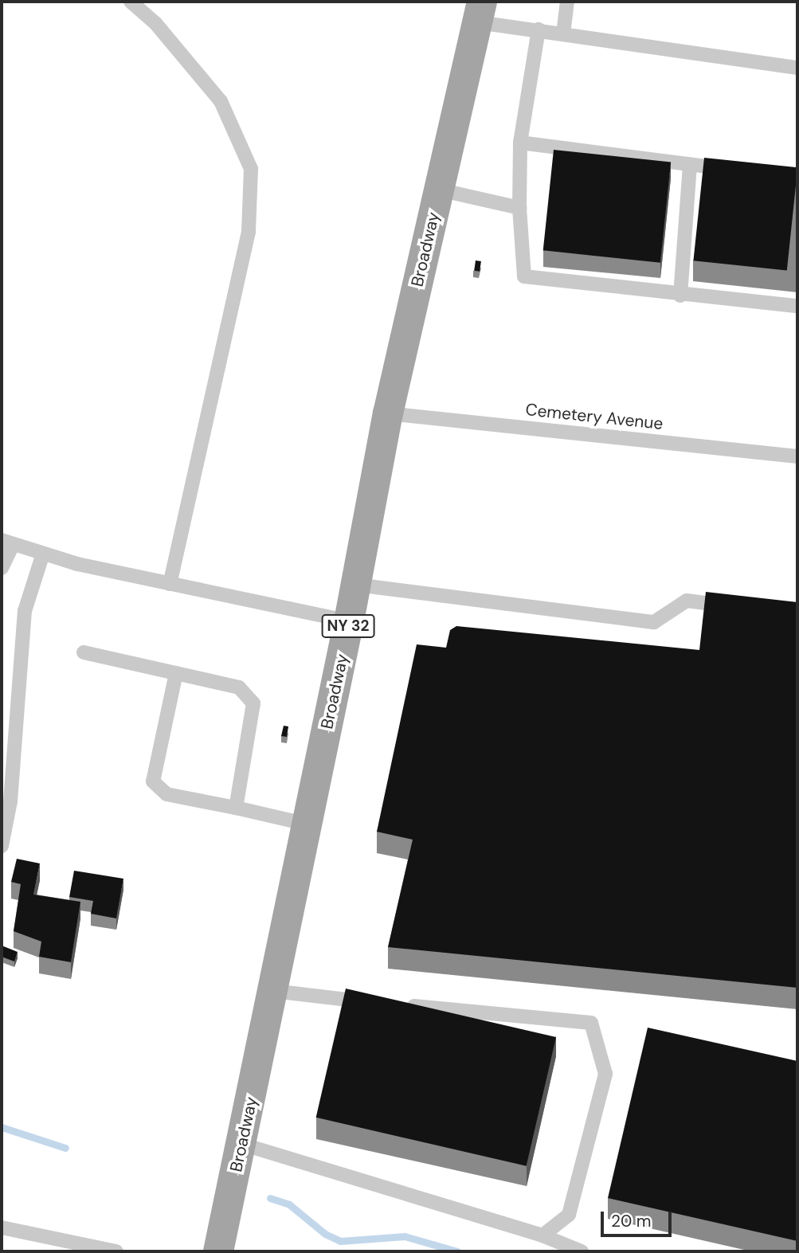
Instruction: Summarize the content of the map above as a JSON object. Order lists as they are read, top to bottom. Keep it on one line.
{"streets":{"main road":["Broadway","NY 32"],"lane":["Cemetery Avenue"]},"crossings":[["Broadway","Cemetery Avenue"]],"scale_bar":"20 m"}
